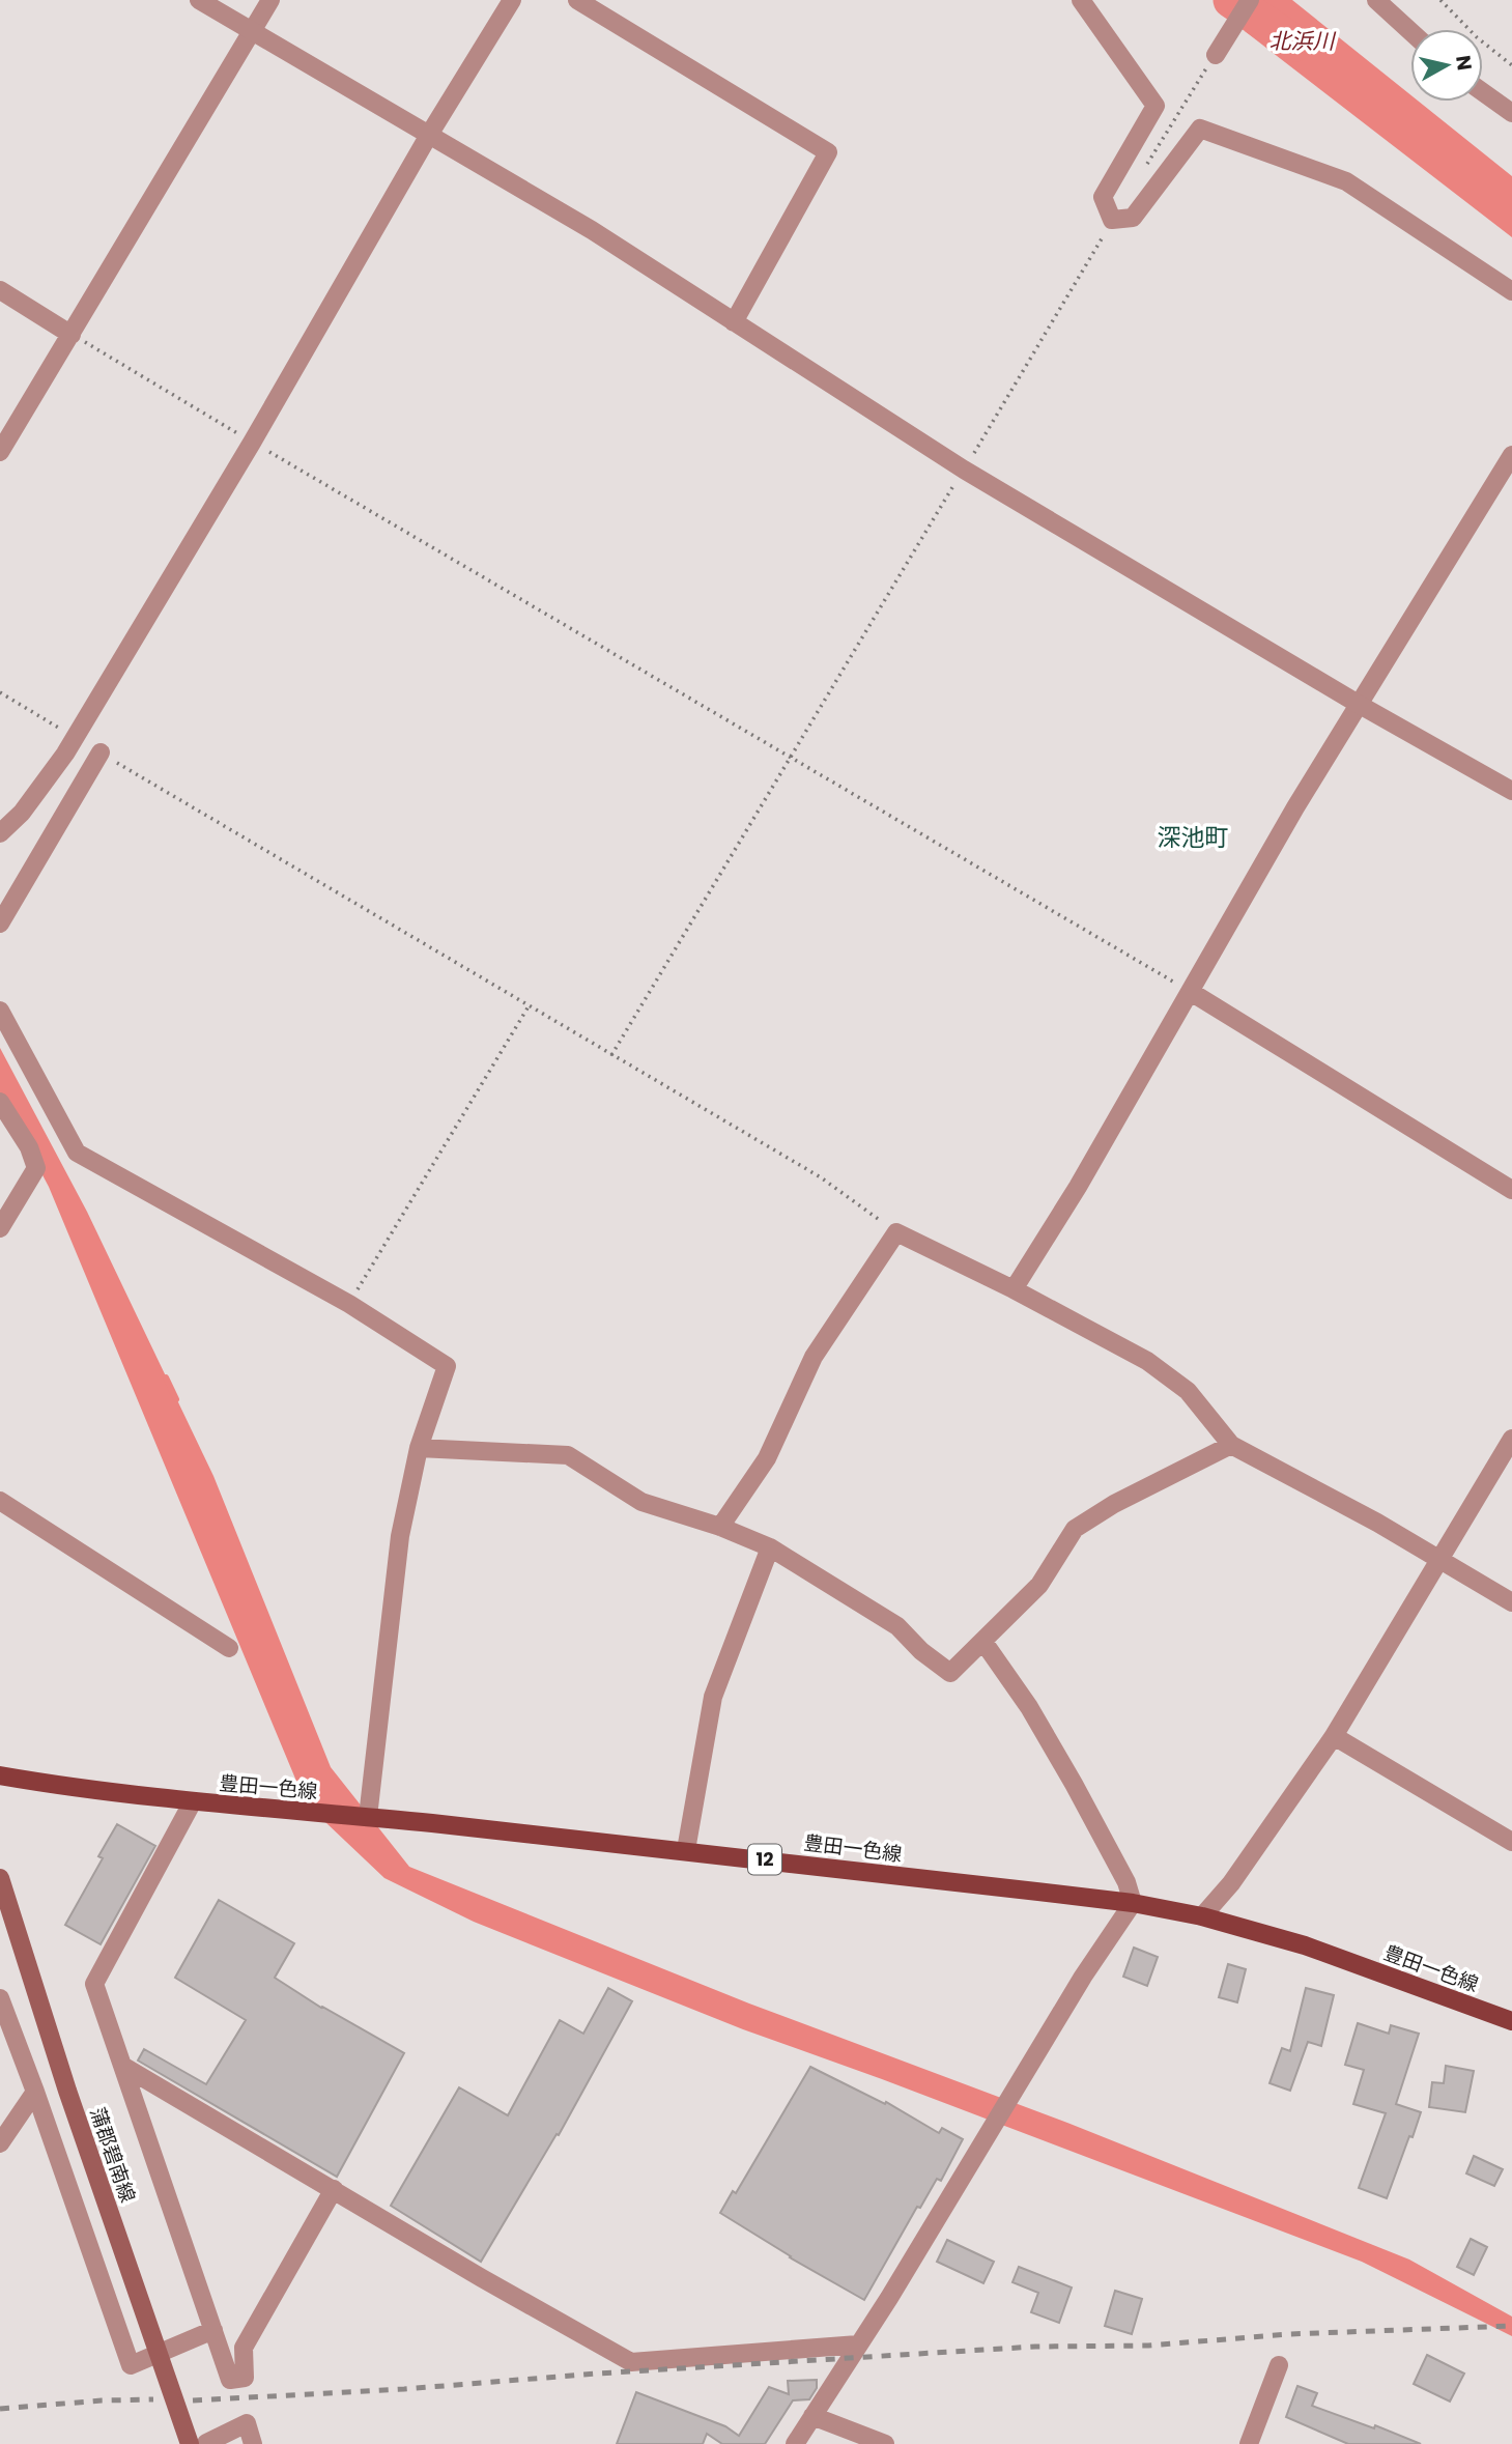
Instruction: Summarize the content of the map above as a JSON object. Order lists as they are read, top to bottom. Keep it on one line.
{"streets":{"main road":["豊田一色線","12","蒲郡碧南線"]},"districts":["深池町"],"water":["北浜川"],"north":"right"}
